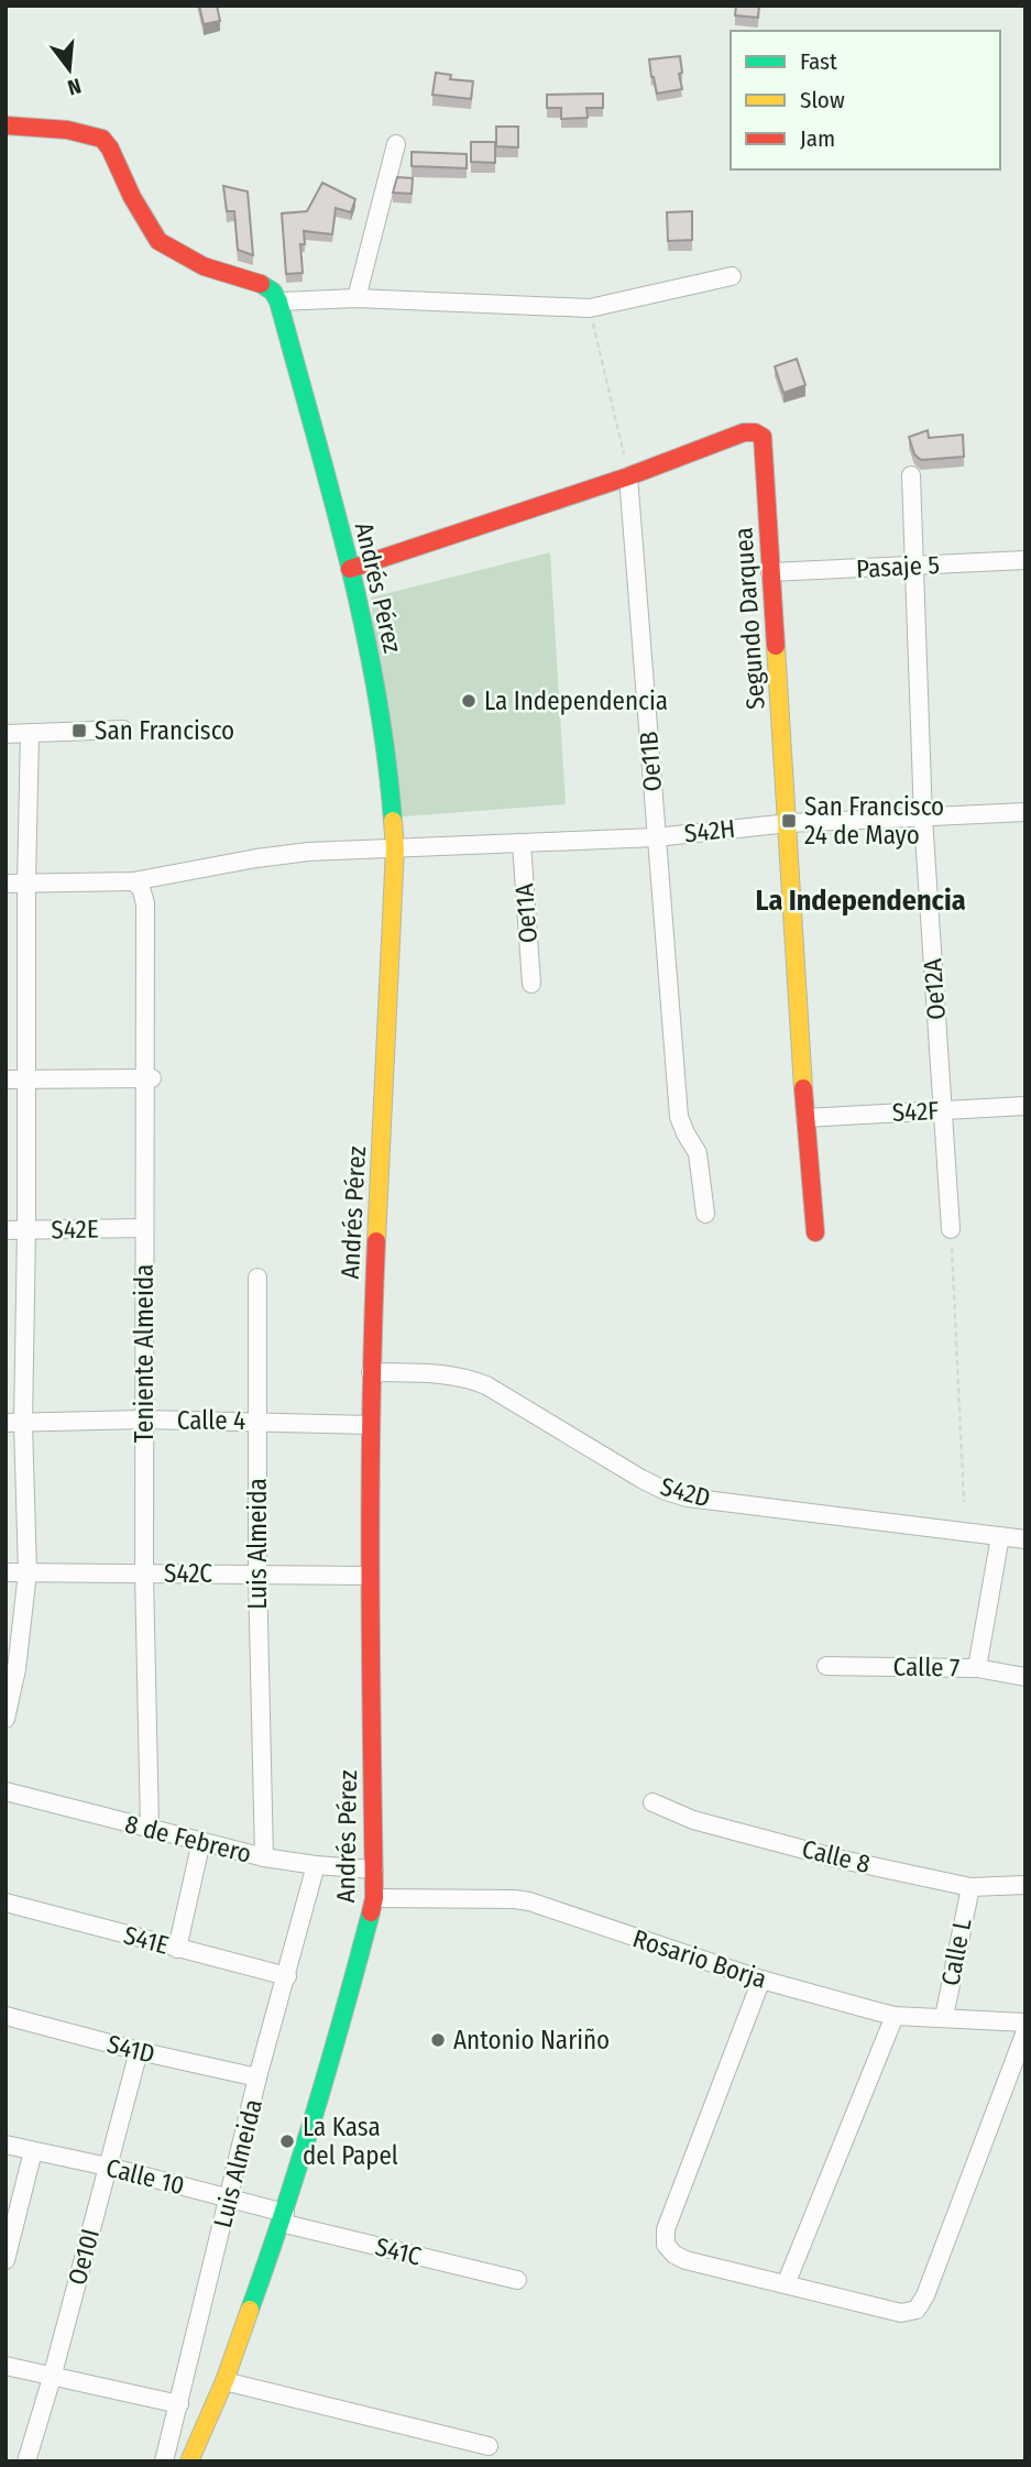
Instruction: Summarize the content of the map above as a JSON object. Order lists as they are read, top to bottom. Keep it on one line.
{"streets":{"street":["Pasaje 5","Andrés Pérez","Segundo Darquea","Oe11B","S42H","Oe11A","Oe12A","S42F","S42E","Teniente Almeida","Calle 4","S42D","Luis Almeida","S42C","Calle 7","8 de Febrero","Calle 8","S41E","Calle L","Rosario Borja","S41D","Calle 10","S41C","Oe10I"]},"crossings":[["Pasaje 5","Segundo Darquea"],["Pasaje 5","Oe12A"],["Andrés Pérez","Segundo Darquea"],["Andrés Pérez","S42H"],["Andrés Pérez","Calle 4"],["Andrés Pérez","S42D"],["Andrés Pérez","S42C"],["Andrés Pérez","8 de Febrero"],["Andrés Pérez","Rosario Borja"],["Andrés Pérez","Calle 10"],["Andrés Pérez","S41C"],["Segundo Darquea","Oe11B"],["Segundo Darquea","S42H"],["Segundo Darquea","S42F"],["Oe11B","S42H"],["S42H","Oe11A"],["S42H","Oe12A"],["S42H","Teniente Almeida"],["Oe12A","S42F"],["S42E","Teniente Almeida"],["Teniente Almeida","Calle 4"],["Teniente Almeida","S42C"],["Teniente Almeida","8 de Febrero"],["Calle 4","Luis Almeida"],["Luis Almeida","S42C"],["Luis Almeida","8 de Febrero"],["Luis Almeida","S41E"],["Luis Almeida","S41D"],["Luis Almeida","Calle 10"],["Calle 8","Calle L"],["Calle L","Rosario Borja"],["S41D","Oe10I"],["Calle 10","S41C"],["Calle 10","Oe10I"]],"districts":["La Independencia"],"places":{"other":["La Independencia","Antonio Nariño","La Kasa del Papel"],"transit":["San Francisco","San Francisco 24 de Mayo"]},"legend":["Fast","Slow","Jam"],"north":"bottom"}
